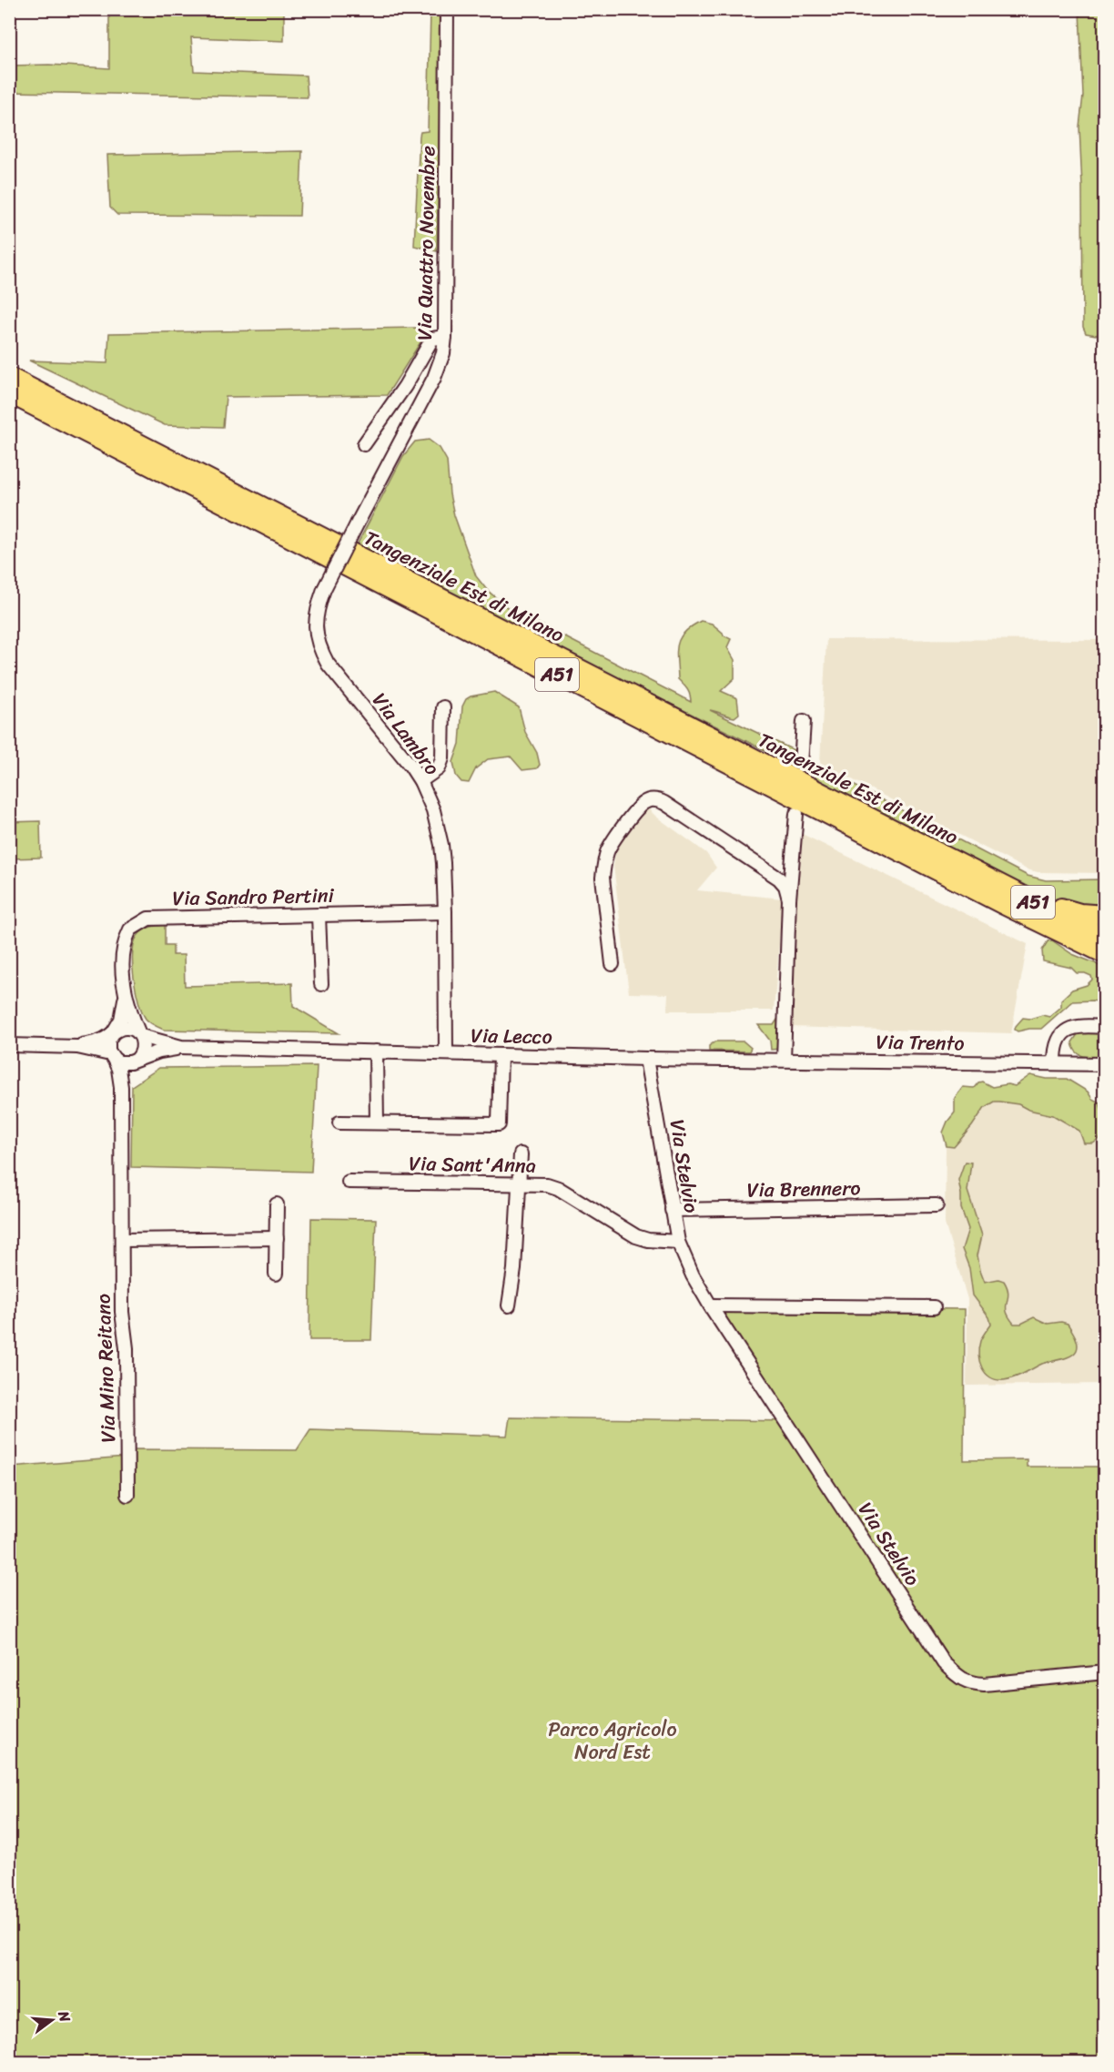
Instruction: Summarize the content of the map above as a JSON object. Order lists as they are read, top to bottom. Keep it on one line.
{"streets":{"highway":["Tangenziale Est di Milano","A51"],"street":["Via Quattro Novembre","Via Lambro","Via Sandro Pertini","Via Lecco","Via Trento","Via Sant'Anna","Via Stelvio","Via Brennero","Via Mino Reitano"]},"crossings":[["Via Quattro Novembre","Via Lambro"],["Via Lambro","Via Sandro Pertini"],["Via Lambro","Via Lecco"],["Via Lecco","Via Trento"],["Via Lecco","Via Stelvio"],["Via Lecco","Via Mino Reitano"],["Via Trento","Via Stelvio"],["Via Sant'Anna","Via Stelvio"],["Via Stelvio","Via Brennero"]],"parks":["Parco Agricolo Nord Est"],"north":"right"}
